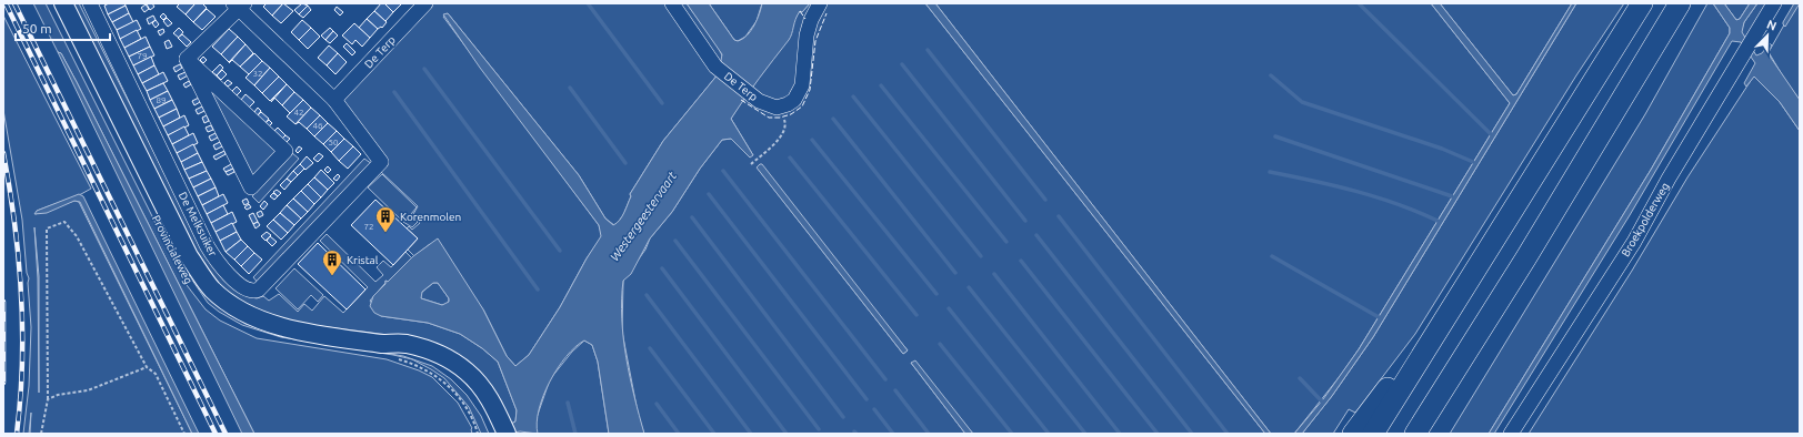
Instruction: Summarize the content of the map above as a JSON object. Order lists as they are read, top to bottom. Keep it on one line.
{"streets":{"main road":["Provincialeweg"],"street":["De Terp","Broekpolderweg","De Melksuiker"]},"crossings":[["De Terp","De Melksuiker"]],"water":["Westergeestervaart"],"places":{"building":["Korenmolen","Kristal"]},"house_numbers":["79","32","89","42","46","50","72"],"scale_bar":"50 m","north":"top right"}
